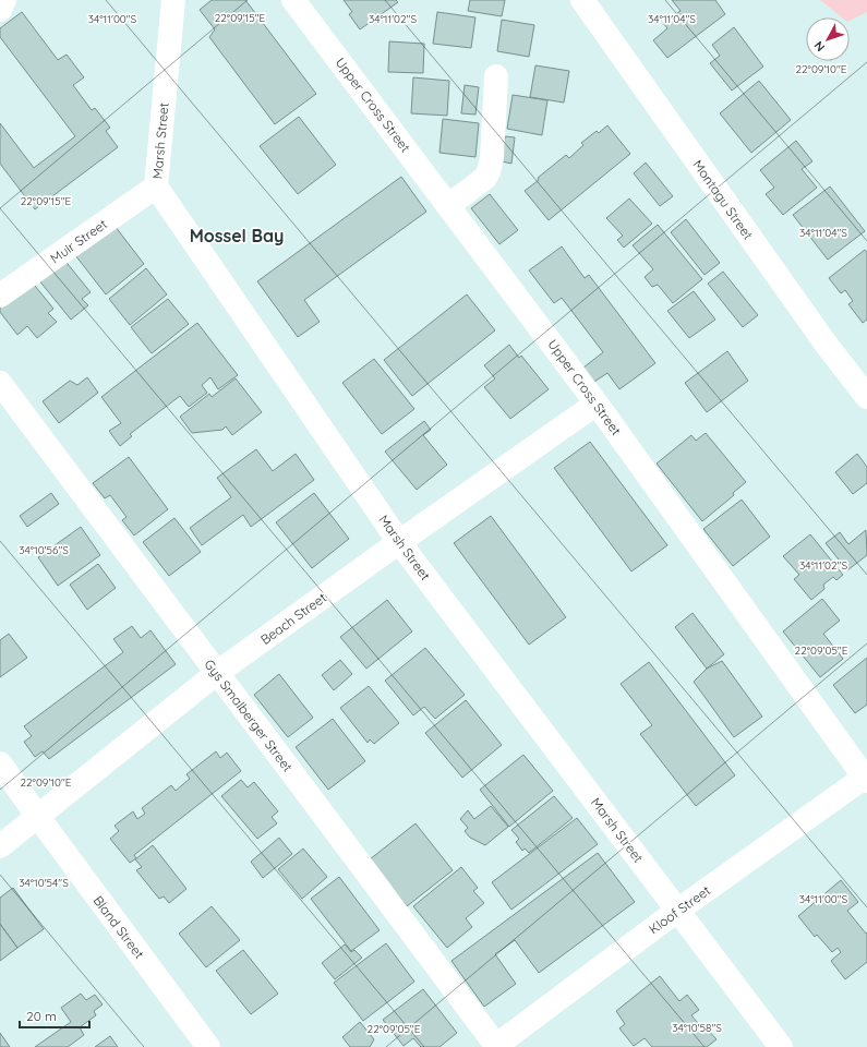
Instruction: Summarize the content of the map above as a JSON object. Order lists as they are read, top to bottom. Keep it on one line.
{"streets":{"street":["Upper Cross Street","Marsh Street","Montagu Street","Muir Street","Beach Street","Gys Smalberger Street","Kloof Street","Bland Street"]},"crossings":[["Upper Cross Street","Beach Street"],["Upper Cross Street","Kloof Street"],["Marsh Street","Muir Street"],["Marsh Street","Beach Street"],["Marsh Street","Kloof Street"],["Beach Street","Gys Smalberger Street"],["Beach Street","Bland Street"],["Gys Smalberger Street","Kloof Street"]],"districts":["Mossel Bay"],"scale_bar":"20 m","north":"bottom left","coordinates":["22°09'15\"E","34°11'04\"S","34°11'00\"S","34°11'02\"S","22°09'10\"E","34°10'56\"S","22°09'05\"E","34°10'54\"S","34°10'58\"S"]}
